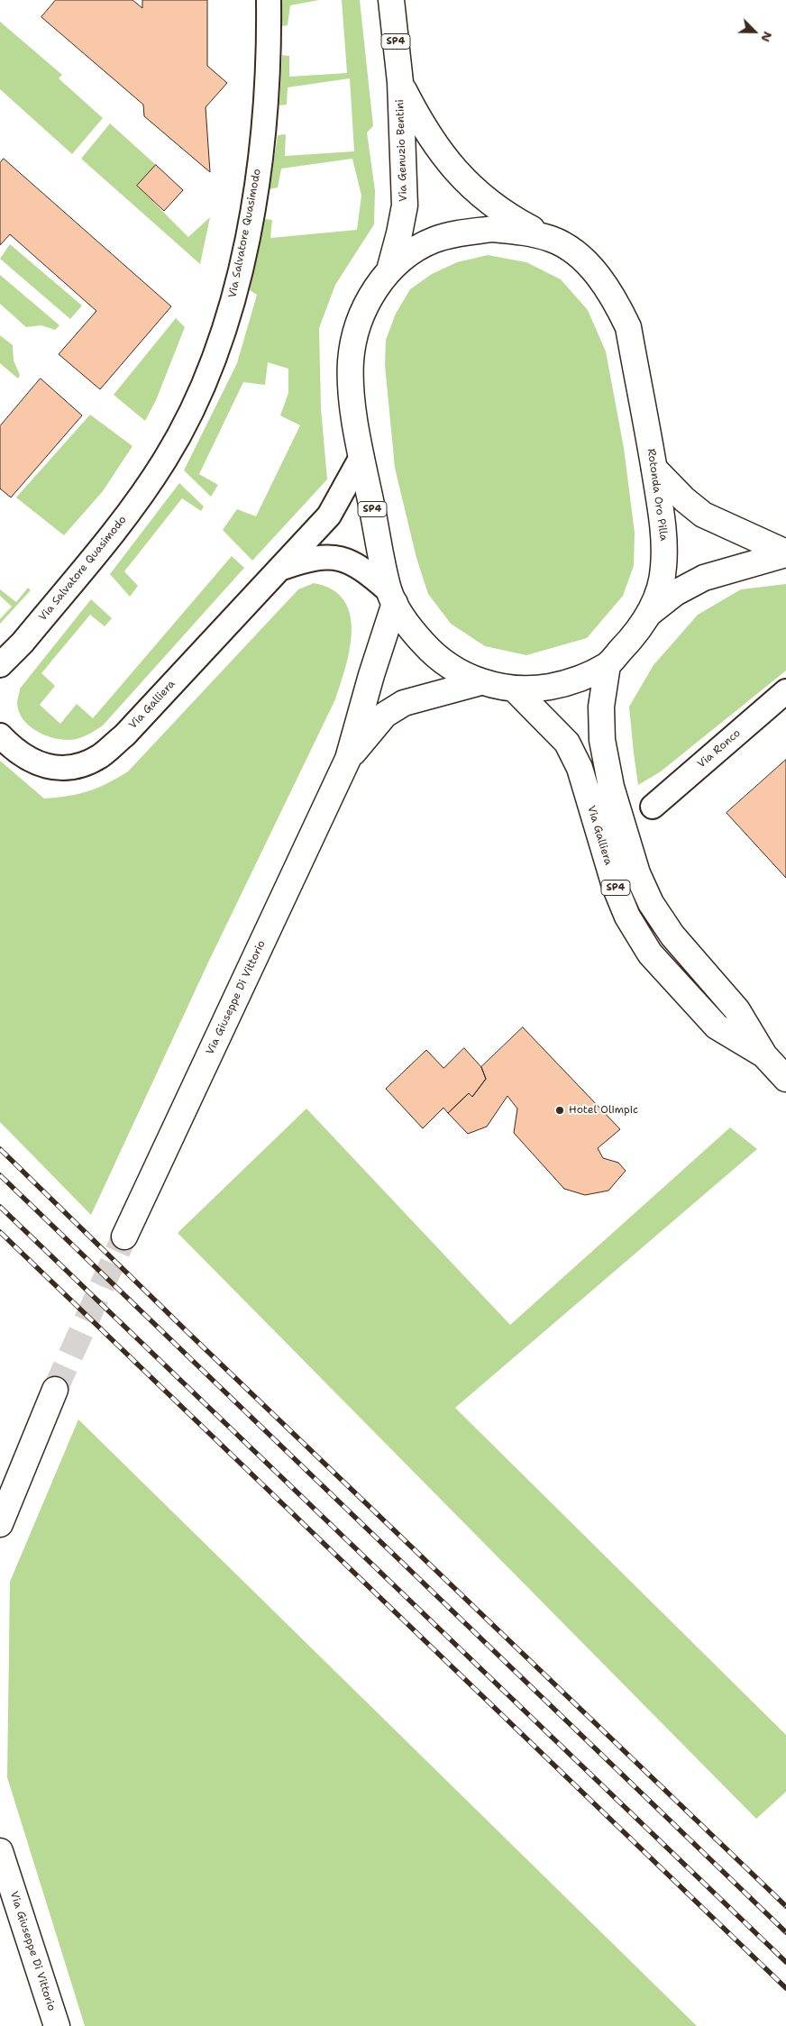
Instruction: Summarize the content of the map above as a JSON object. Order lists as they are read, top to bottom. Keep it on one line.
{"streets":{"main road":["SP4","Via Genuzio Bentini","Rotonda Oro Pilla","Via Galliera","Via Giuseppe Di Vittorio"],"street":["Via Salvatore Quasimodo","Via Ronco"]},"crossings":[["Via Genuzio Bentini","Rotonda Oro Pilla"],["Rotonda Oro Pilla","Via Galliera"],["Rotonda Oro Pilla","Via Giuseppe Di Vittorio"],["Via Galliera","Via Giuseppe Di Vittorio"]],"places":["Hotel Olimpic"],"north":"bottom right"}
